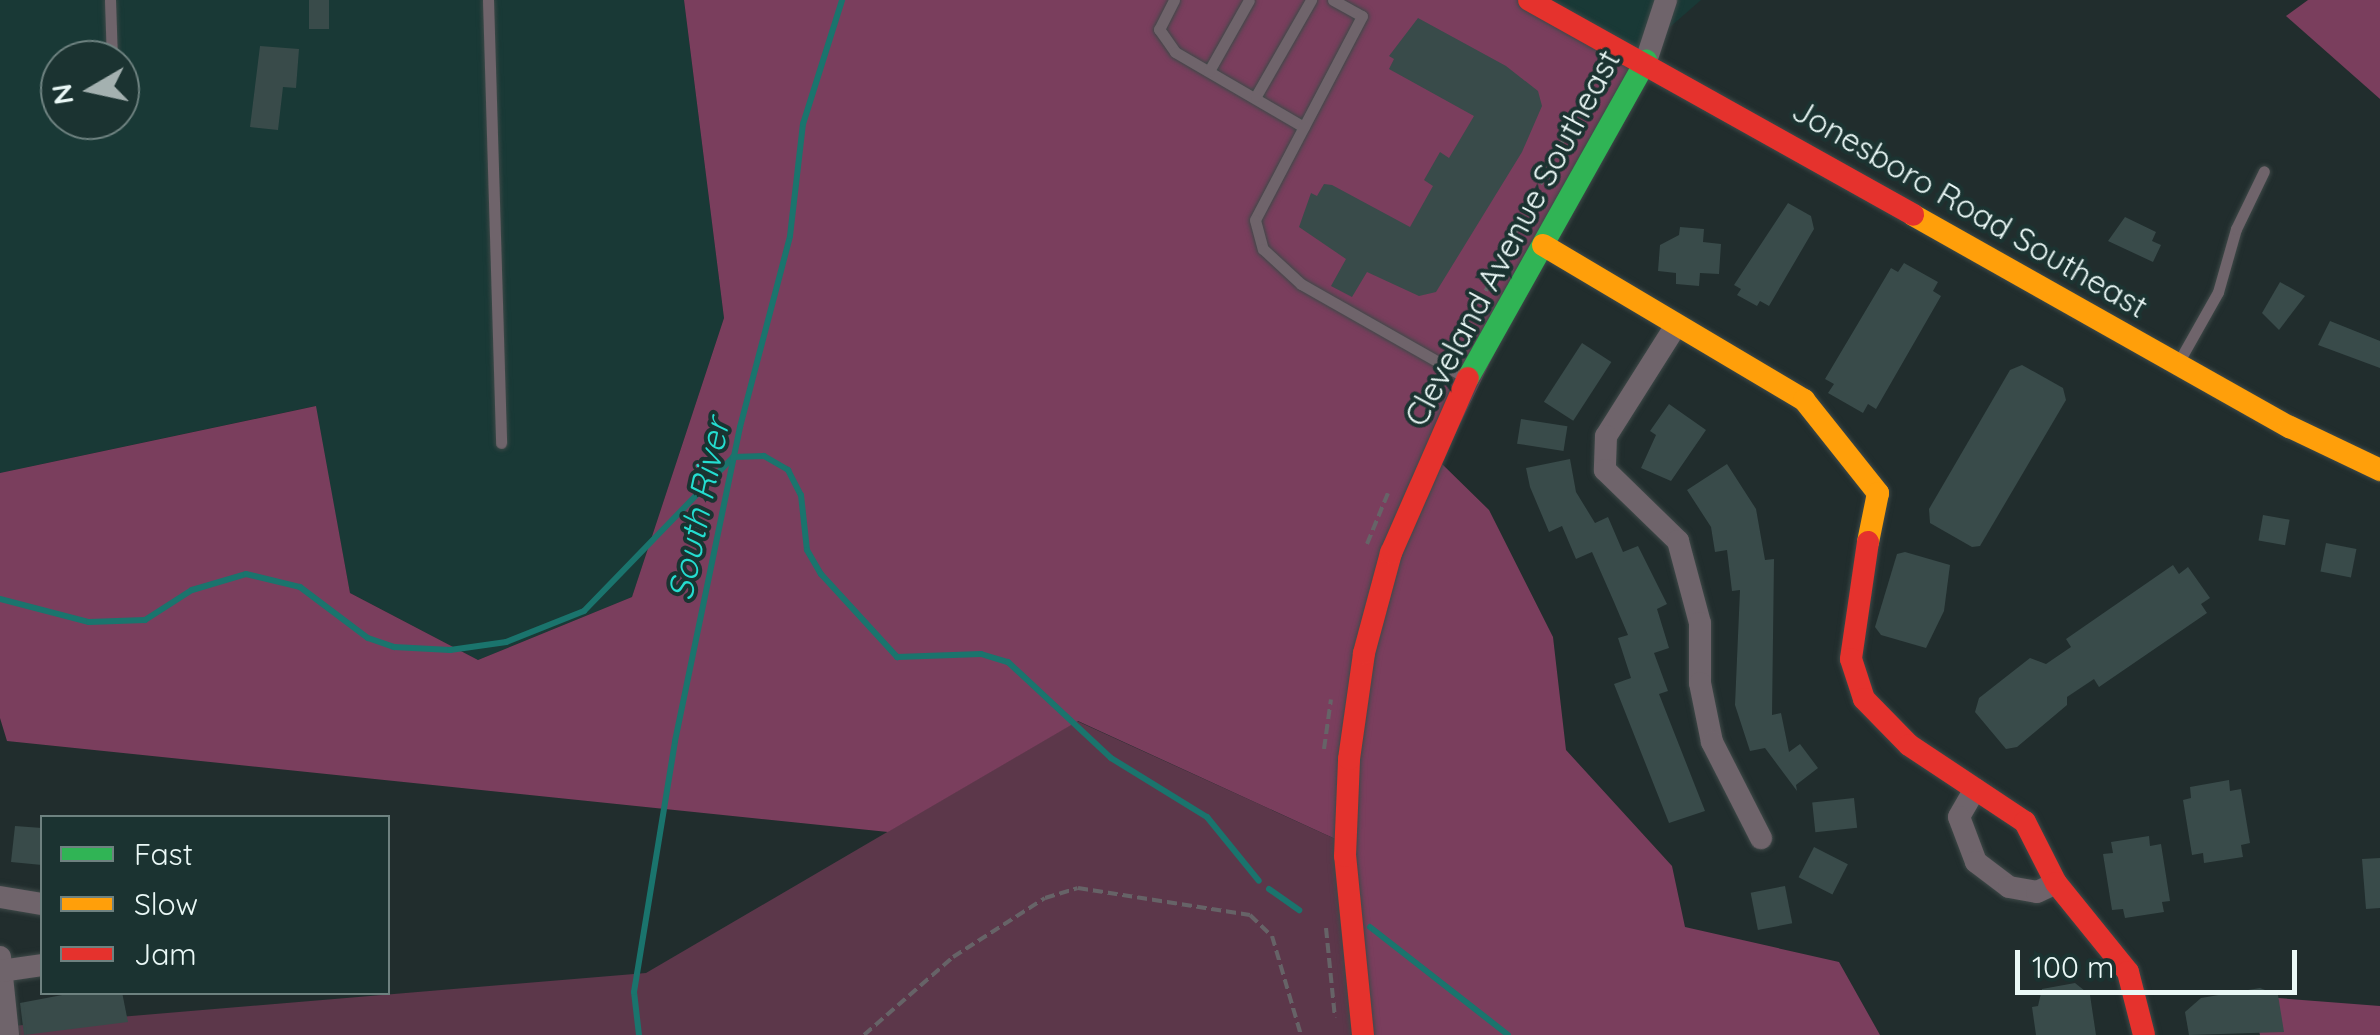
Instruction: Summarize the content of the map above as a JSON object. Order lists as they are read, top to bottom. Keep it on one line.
{"streets":{"main road":["Jonesboro Road Southeast","Cleveland Avenue Southeast"]},"crossings":[["Jonesboro Road Southeast","Cleveland Avenue Southeast"]],"water":["South River"],"legend":["Fast","Slow","Jam"],"scale_bar":"100 m","north":"left"}
